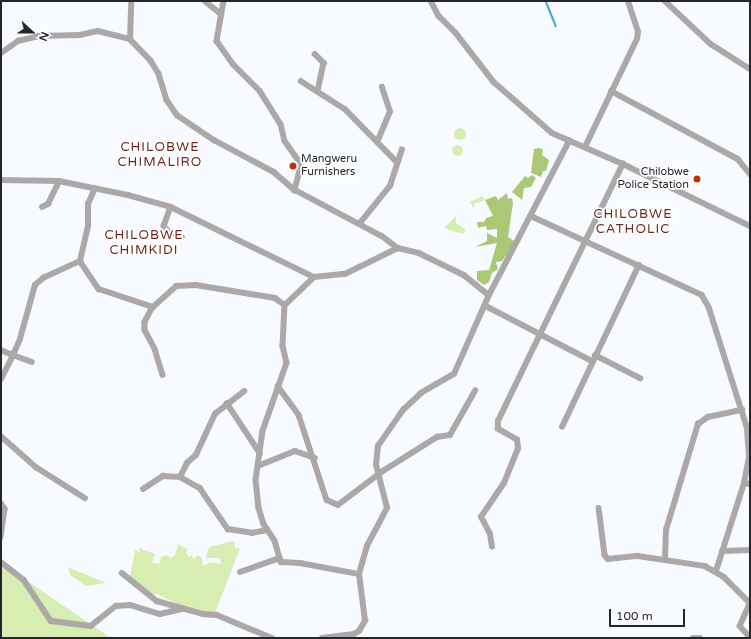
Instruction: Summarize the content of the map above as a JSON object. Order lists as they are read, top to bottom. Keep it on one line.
{"districts":["CHILOBWE CHIMALIRO","CHILOBWE CATHOLIC","CHILOBWE CHIMKIDI"],"places":["Mangweru Furnishers","Chilobwe Police Station"],"scale_bar":"100 m","north":"right"}
